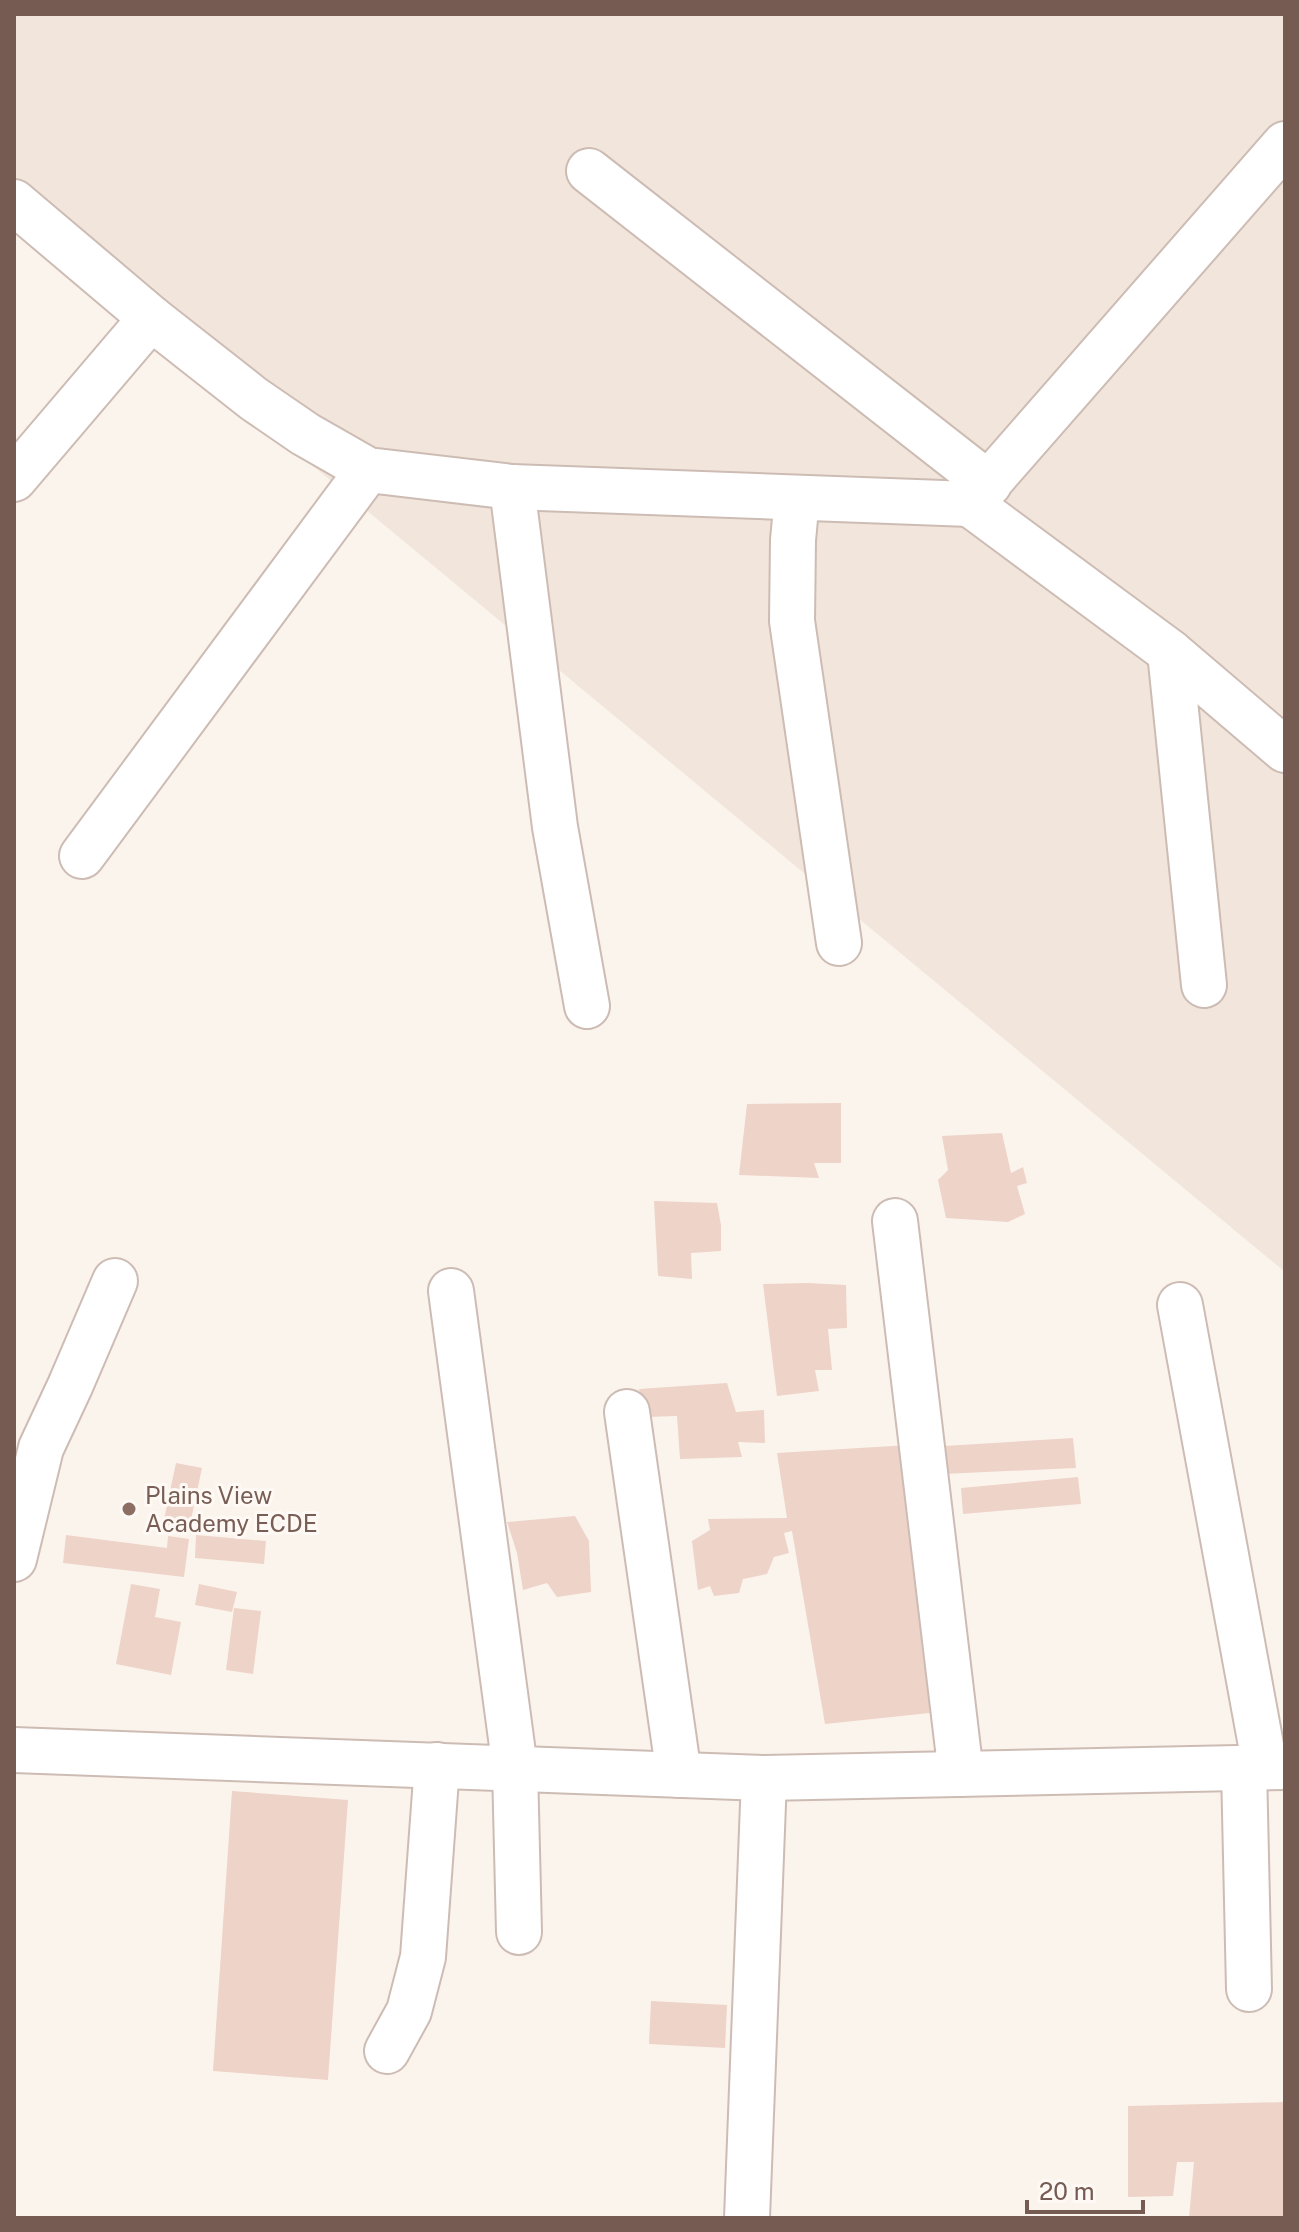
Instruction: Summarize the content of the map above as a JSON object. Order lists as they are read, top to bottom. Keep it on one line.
{"places":["Plains View Academy ECDE"],"scale_bar":"20 m"}
